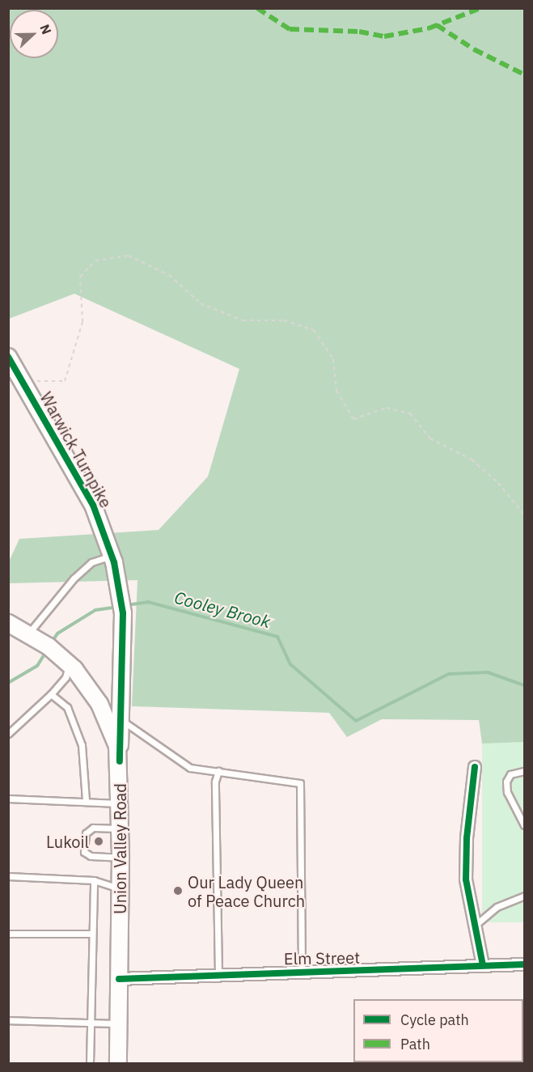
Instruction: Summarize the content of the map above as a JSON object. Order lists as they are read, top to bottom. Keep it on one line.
{"streets":{"main road":["Warwick Turnpike","Union Valley Road"],"street":["Elm Street"]},"crossings":[["Warwick Turnpike","Union Valley Road"],["Union Valley Road","Elm Street"]],"water":["Cooley Brook"],"places":["Lukoil","Our Lady Queen of Peace Church"],"legend":["Cycle path","Path"],"north":"right"}
